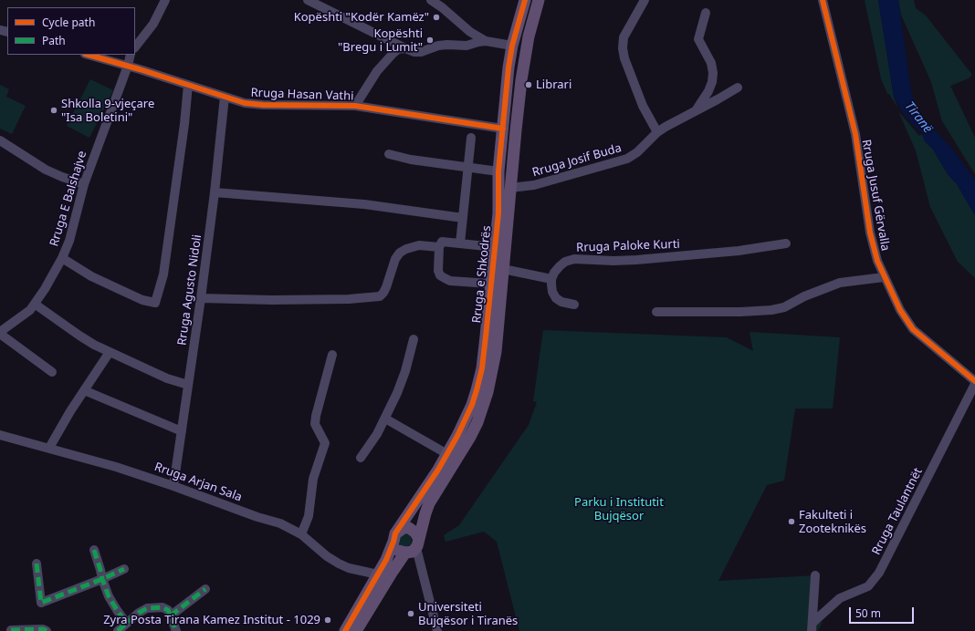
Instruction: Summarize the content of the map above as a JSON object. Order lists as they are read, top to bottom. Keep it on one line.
{"streets":{"main road":["Rruga e Shkodrës"],"street":["Rruga Hasan Vathi","Rruga Josif Buda","Rruga Jusuf Gërvalla","Rruga E Balshajve","Rruga Paloke Kurti","Rruga Agusto Nidoli","Rruga Arjan Sala","Rruga Taulantnët"]},"crossings":[["Rruga Hasan Vathi","Rruga E Balshajve"],["Rruga Hasan Vathi","Rruga e Shkodrës"],["Rruga Hasan Vathi","Rruga Agusto Nidoli"],["Rruga Josif Buda","Rruga e Shkodrës"],["Rruga Jusuf Gërvalla","Rruga Taulantnët"],["Rruga e Shkodrës","Rruga Arjan Sala"],["Rruga Agusto Nidoli","Rruga Arjan Sala"]],"water":["Tiranë"],"parks":["Parku i Institutit Bujqësor"],"places":["Kopështi \"Kodër Kamëz\"","Kopështi \"Bregu i Lumit\"","Librari","Shkolla 9-vjeçare \"Isa Boletini\"","Fakulteti i Zooteknikës","Universiteti Bujqësor i Tiranës","Zyra Posta Tirana Kamez Institut - 1029"],"legend":["Cycle path","Path"],"scale_bar":"50 m"}
